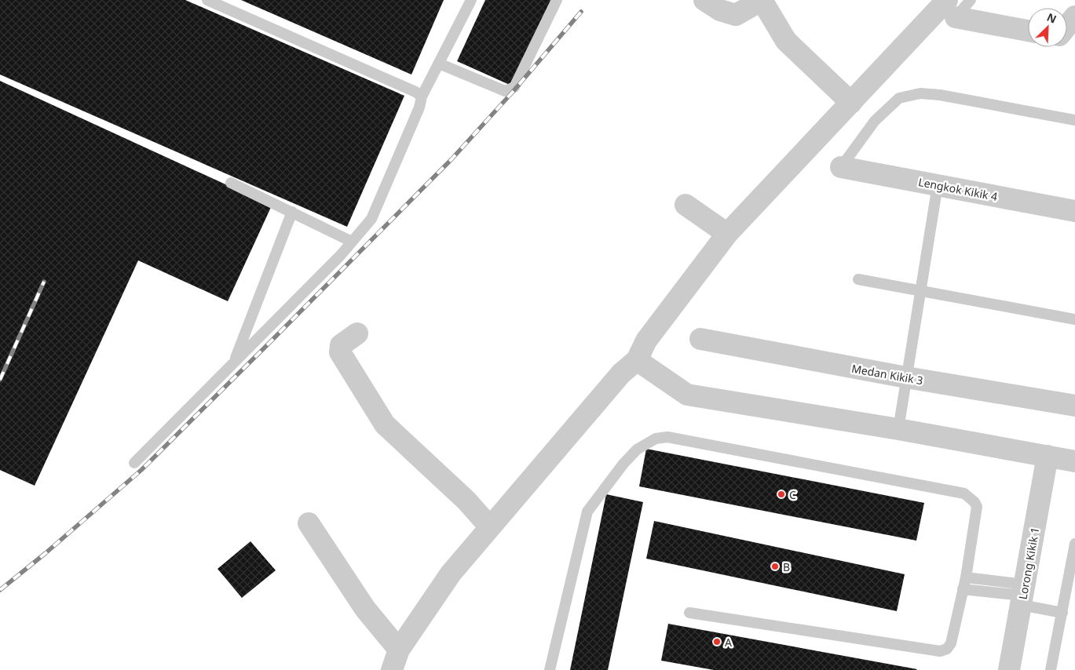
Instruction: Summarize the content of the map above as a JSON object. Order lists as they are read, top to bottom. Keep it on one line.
{"streets":{"street":["Lengkok Kikik 4","Medan Kikik 3","Lorong Kikik 1"]},"places":["C","B","A"],"north":"top right"}
